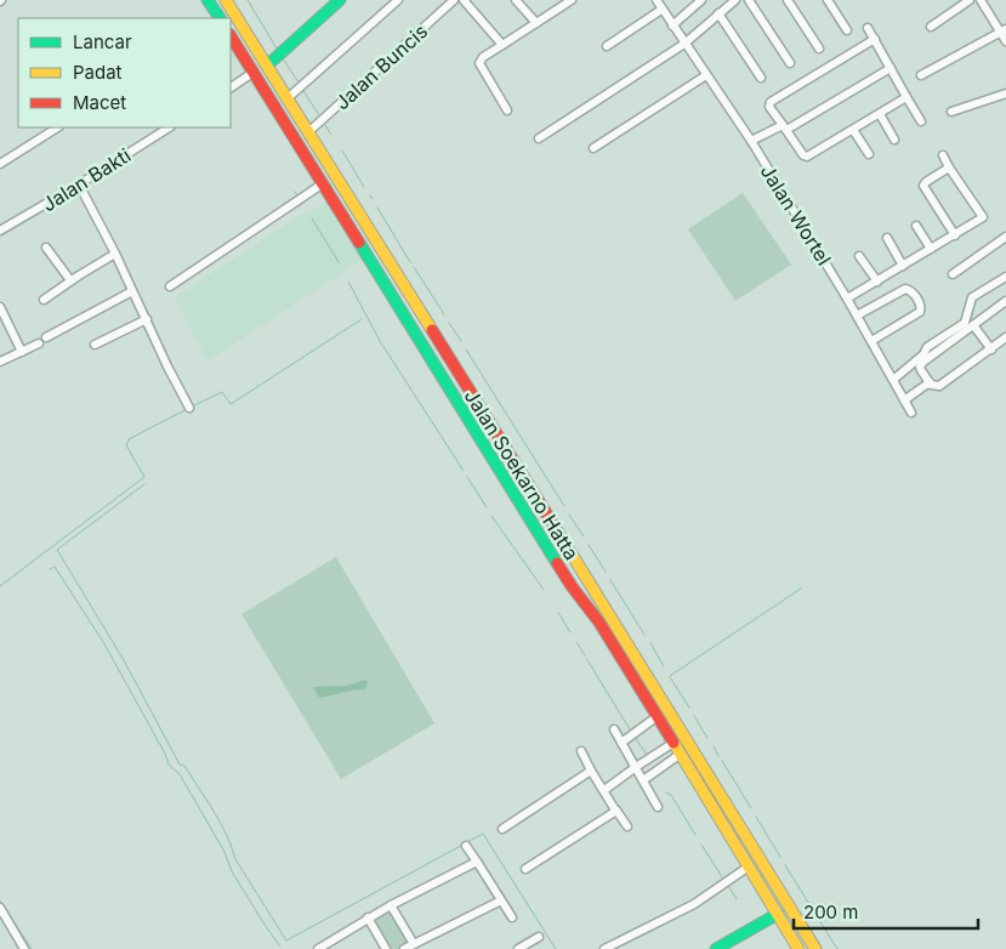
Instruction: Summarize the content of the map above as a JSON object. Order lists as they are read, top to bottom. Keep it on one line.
{"streets":{"main road":["Jalan Soekarno Hatta"],"street":["Jalan Buncis","Jalan Bakti","Jalan Wortel"]},"crossings":[["Jalan Buncis","Jalan Soekarno Hatta"]],"legend":["Lancar","Padat","Macet"],"scale_bar":"200 m"}
